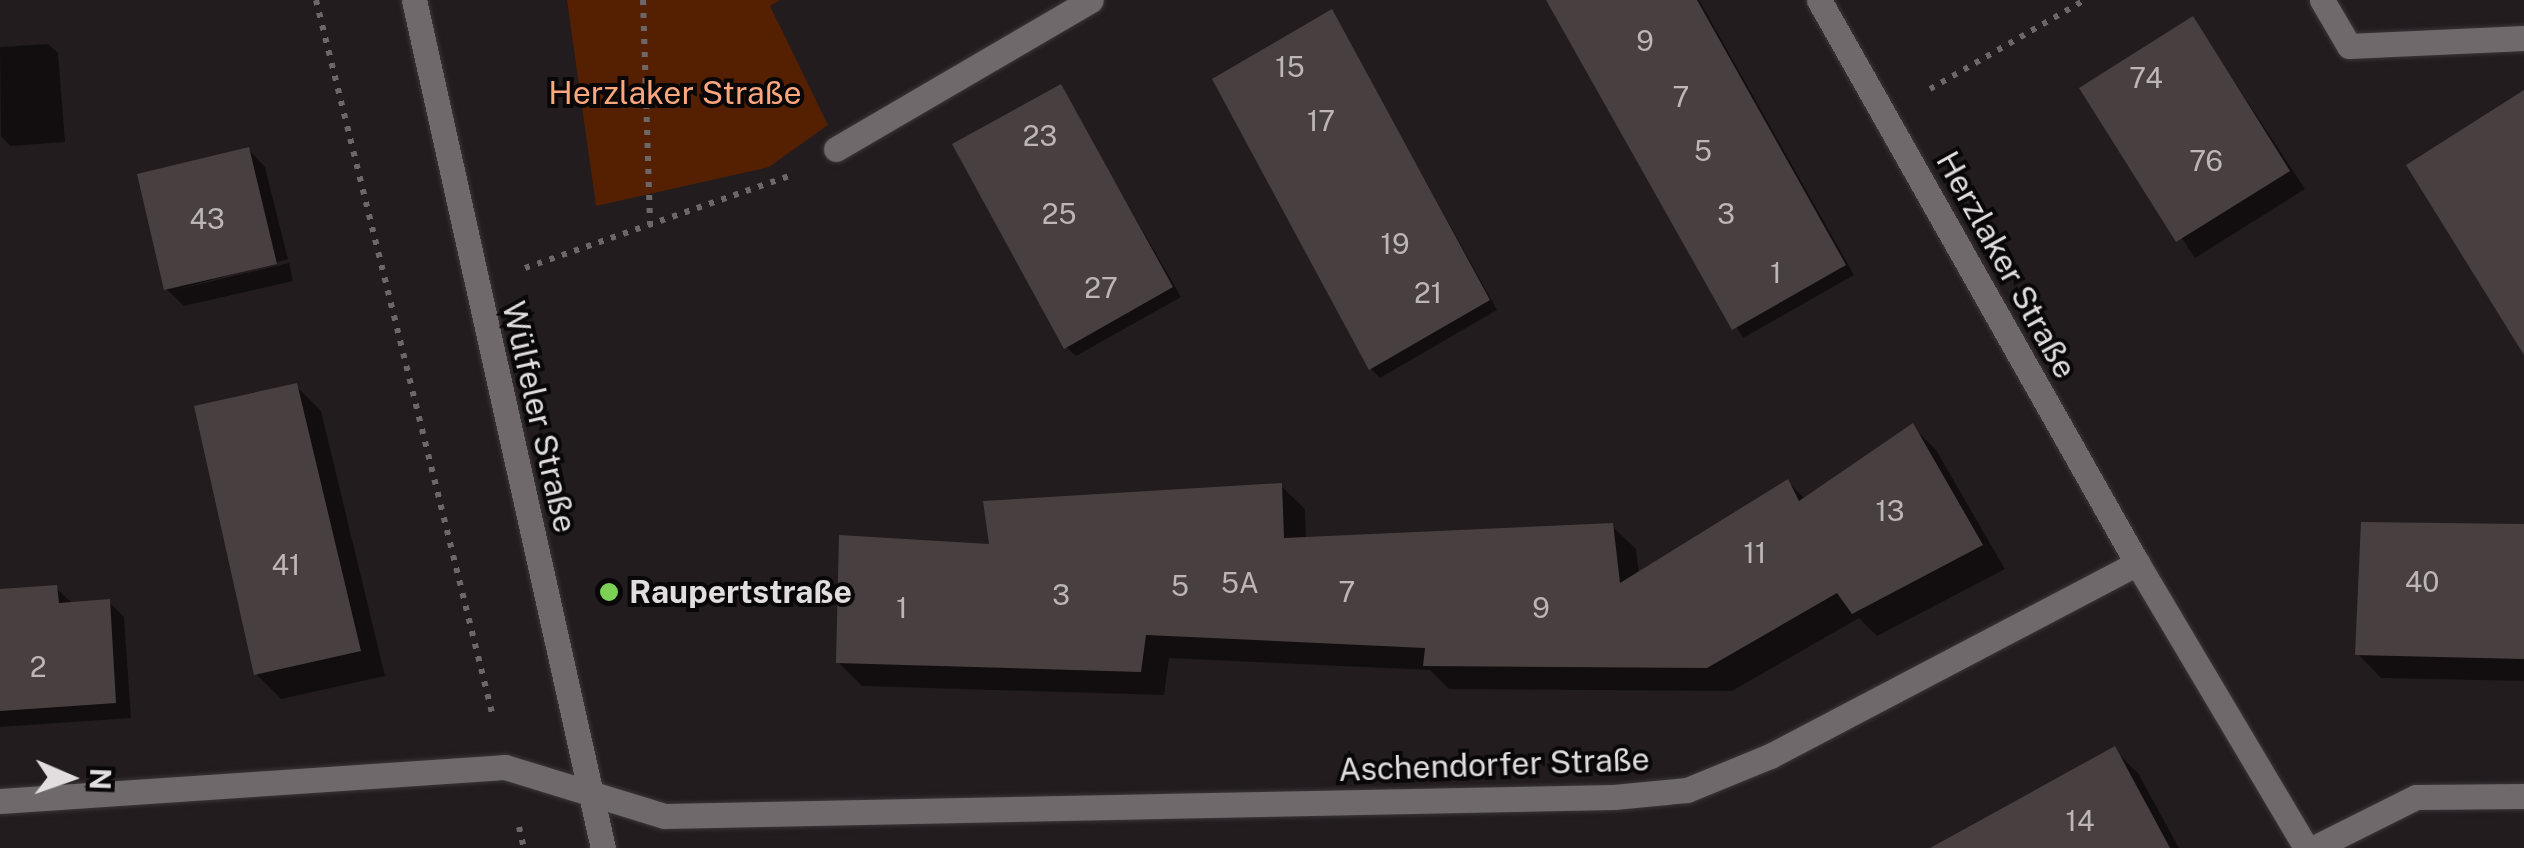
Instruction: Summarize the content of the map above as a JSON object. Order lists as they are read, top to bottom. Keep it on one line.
{"streets":{"street":["Herzlaker Straße","Wülfeler Straße","Aschendorfer Straße"]},"crossings":[["Herzlaker Straße","Aschendorfer Straße"],["Wülfeler Straße","Aschendorfer Straße"]],"parks":["Herzlaker Straße"],"places":["Raupertstraße"],"house_numbers":["9","15","74","7","17","23","5","76","25","3","43","19","1","27","21","13","11","41","40","5A","5","7","3","1","9","2","14"],"north":"right"}
